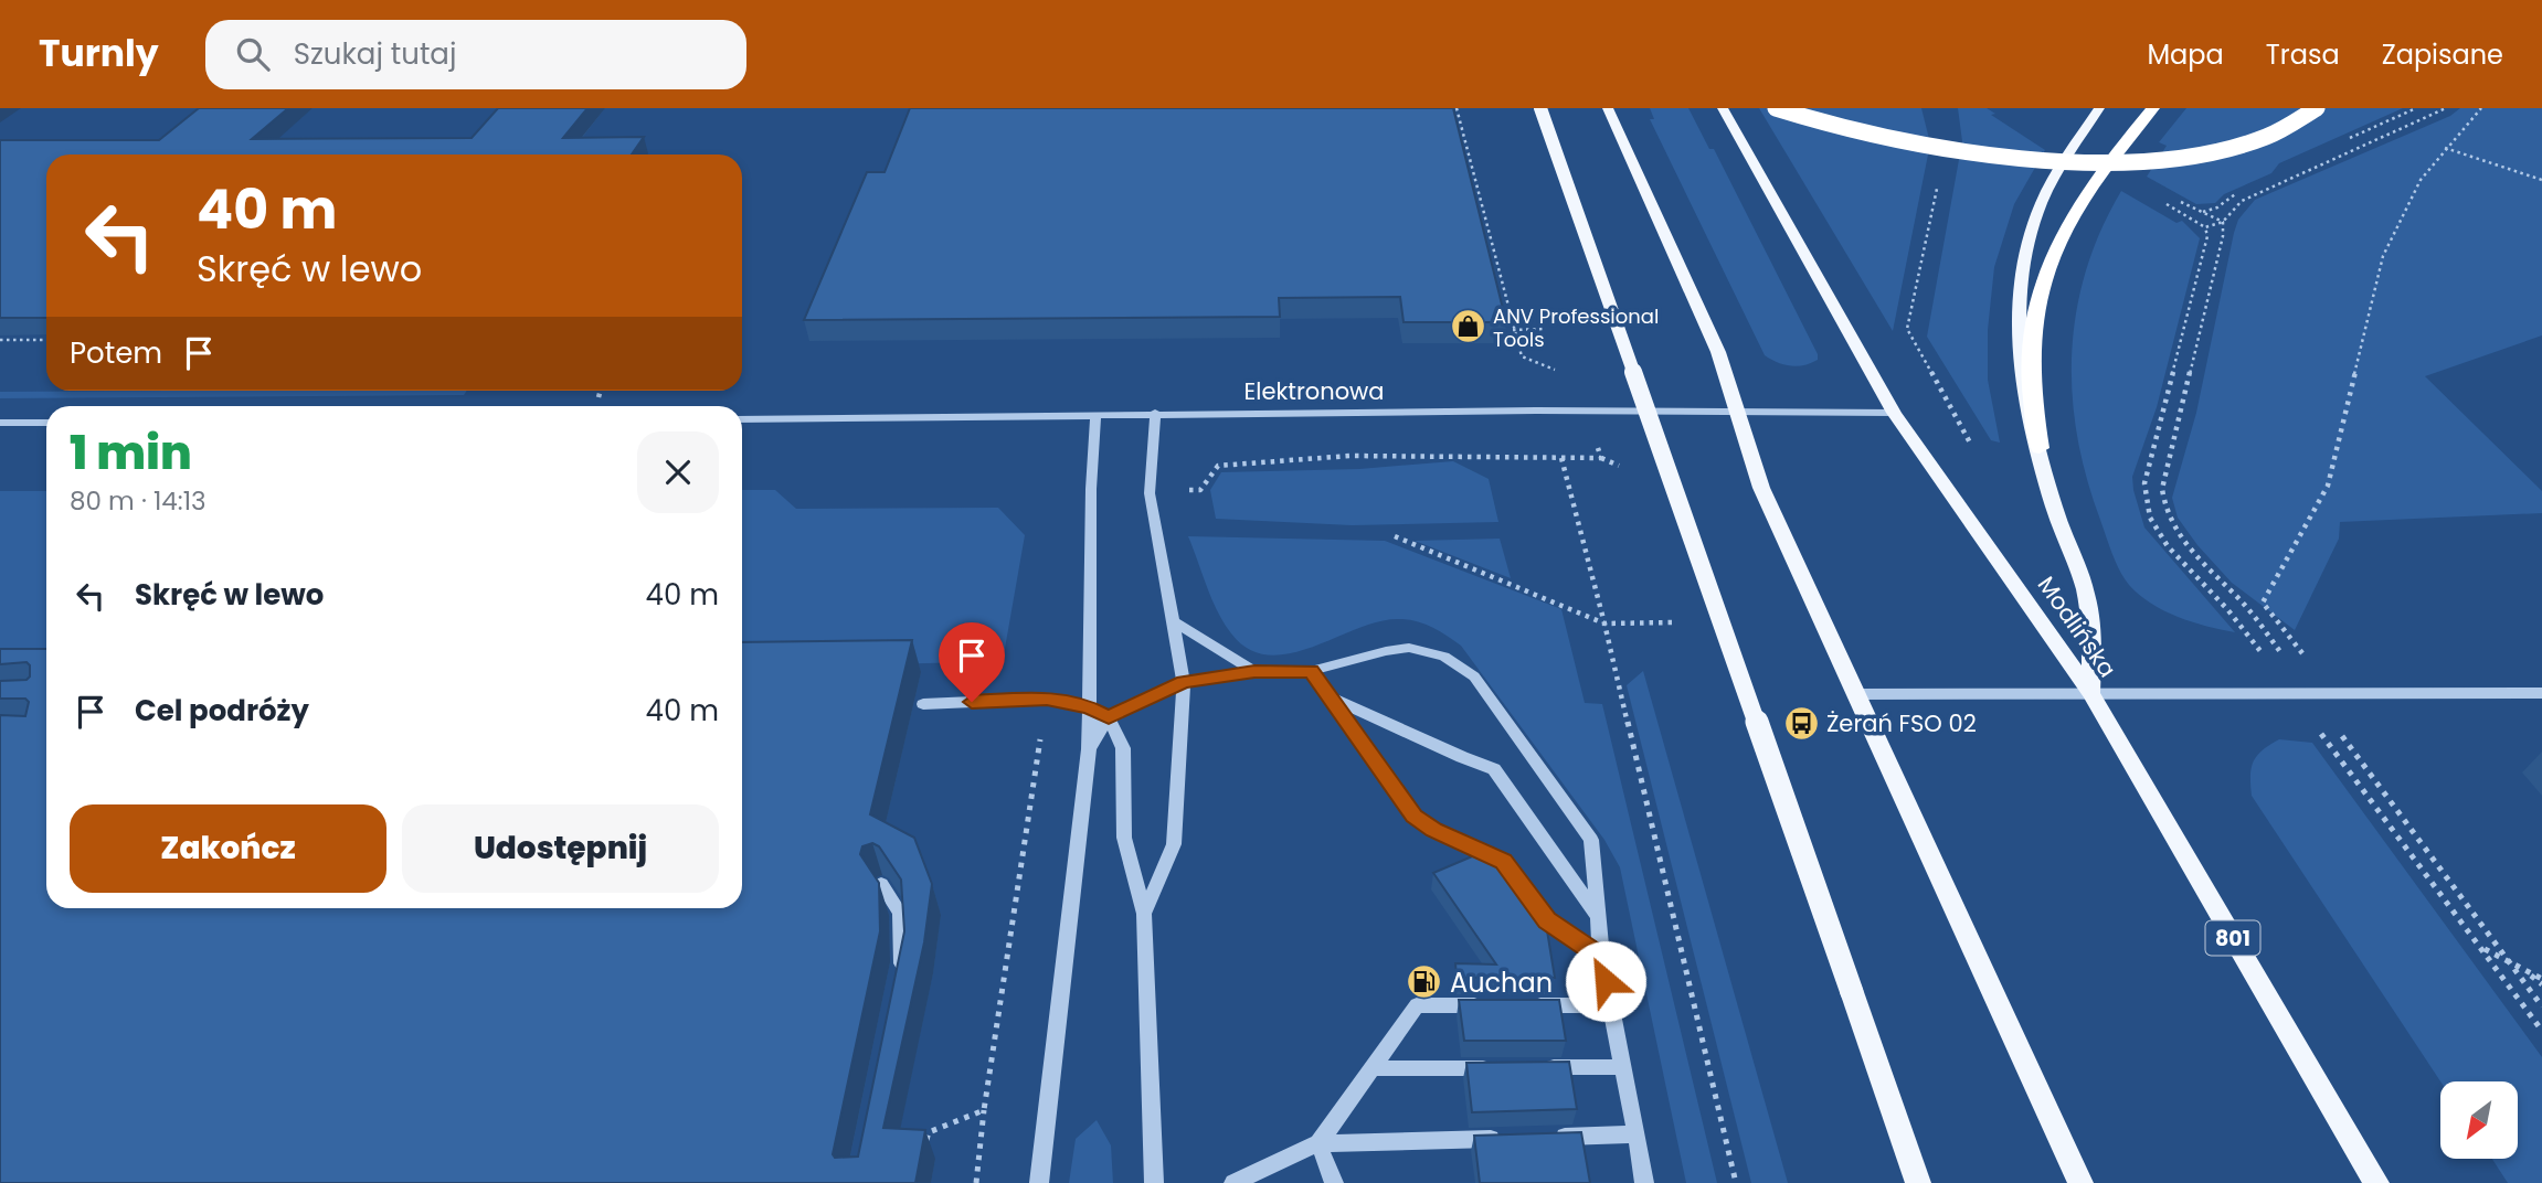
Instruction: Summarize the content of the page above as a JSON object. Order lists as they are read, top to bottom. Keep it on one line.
{"streets":{"main road":["Modlińska","801"],"street":["Elektronowa"]},"crossings":[["Elektronowa","Modlińska"]],"places":{"shop":["ANV Professional Tools"],"bus stop":["Żerań FSO 02"],"fuel station":["Auchan"]},"north":"bottom left","page":{"header":"Turnly","search":"Szukaj tutaj","nav":["Mapa","Trasa","Zapisane"],"turn":["40 m","Skręć w lewo"],"then":"Potem","heading":["1 min","80 m · 14:13"],"list":[{"name":"Skręć w lewo","value":"40 m"},{"name":"Cel podróży","value":"40 m"}],"buttons":["Zakończ","Udostępnij"]}}
